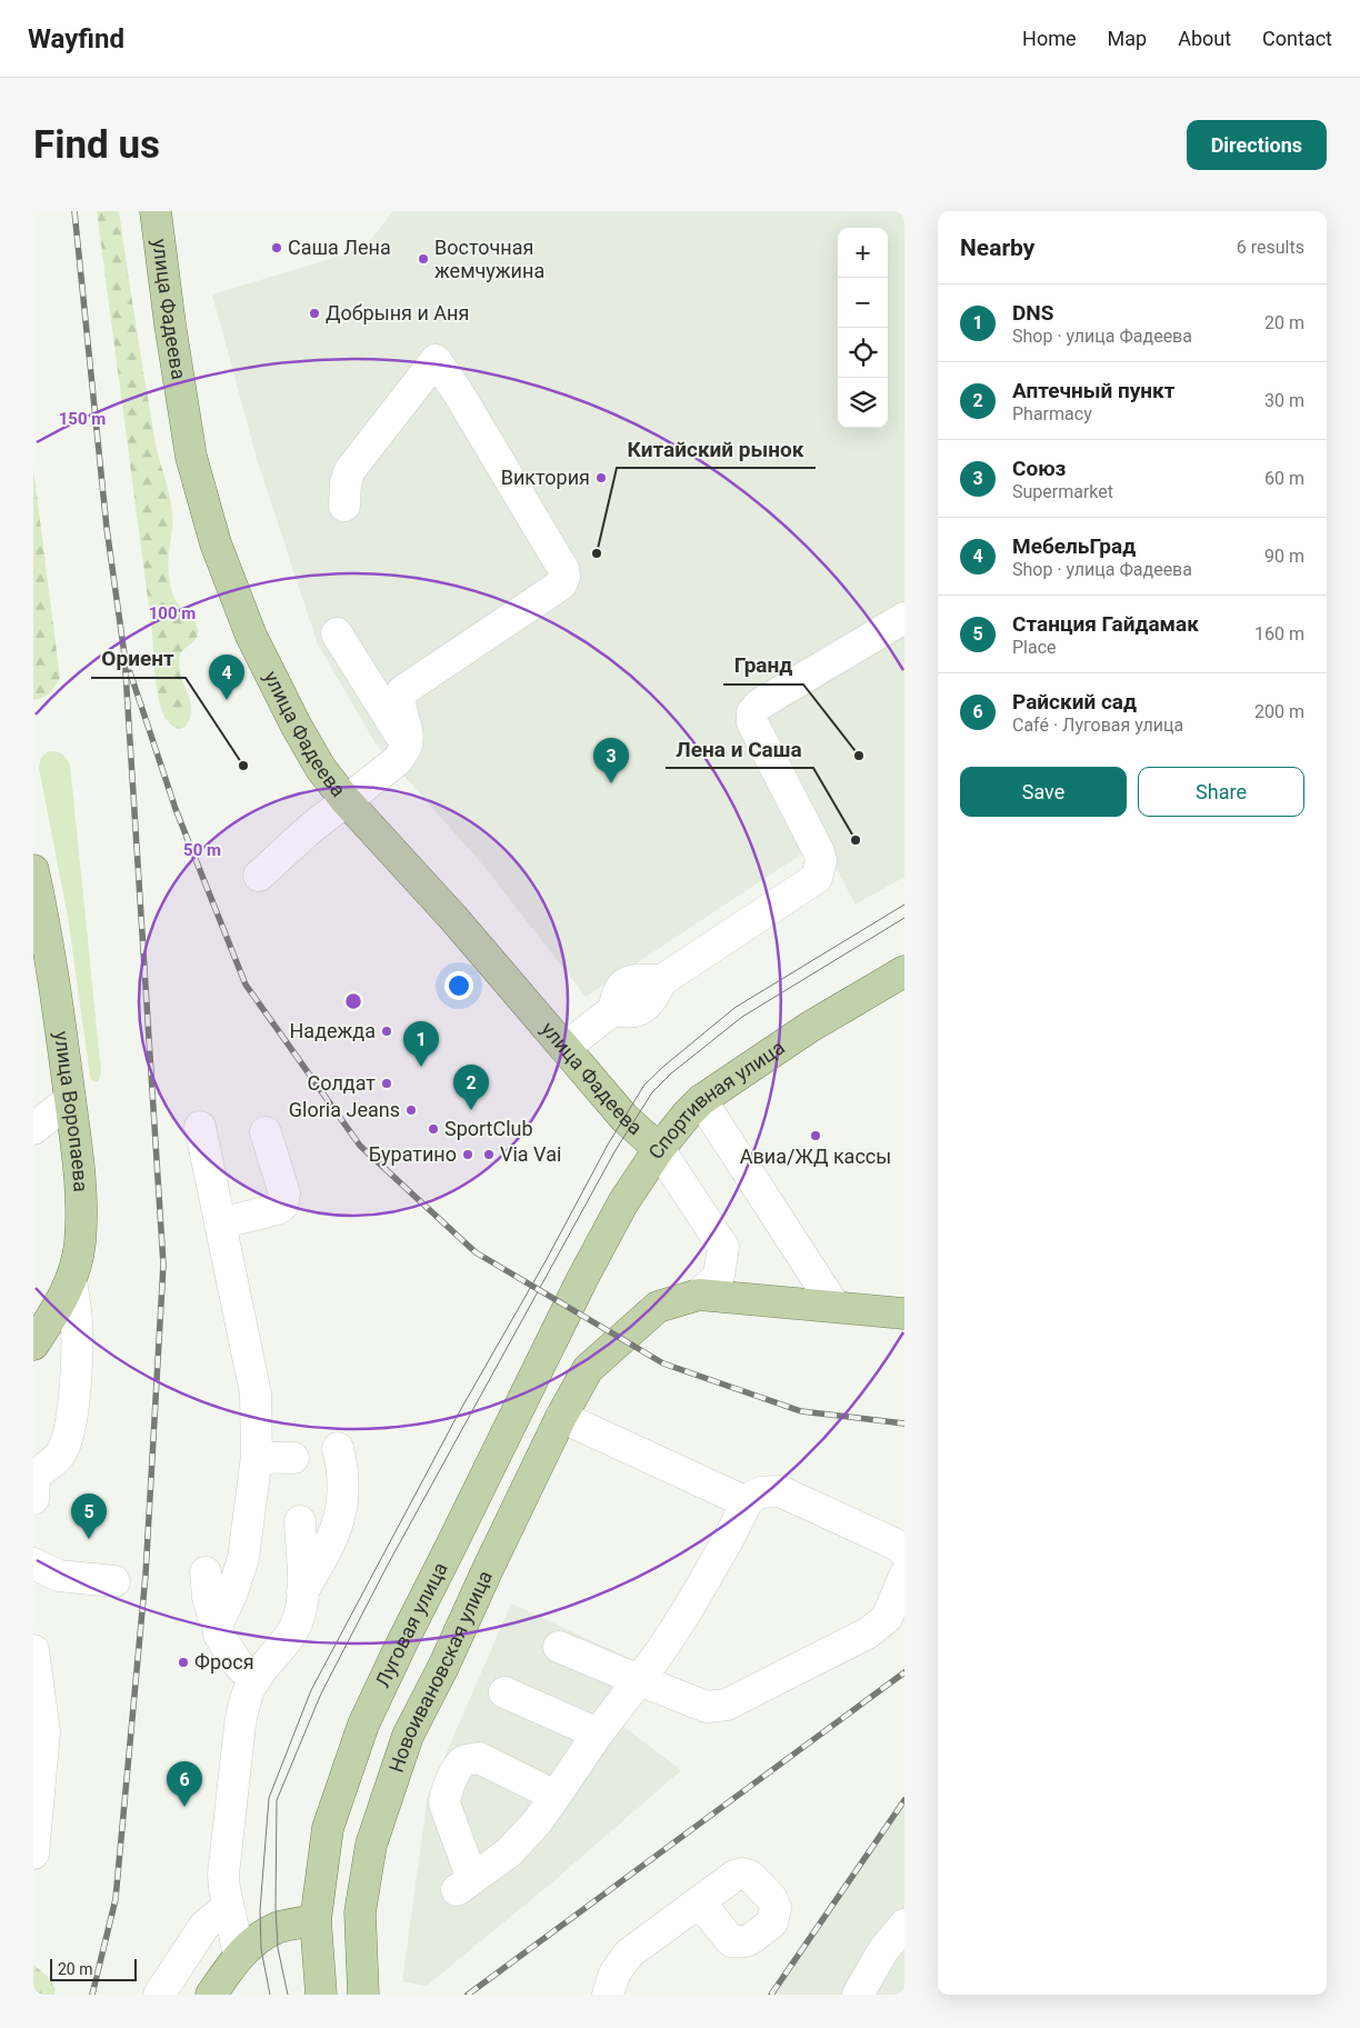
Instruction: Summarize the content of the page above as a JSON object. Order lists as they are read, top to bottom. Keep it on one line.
{"streets":{"main road":["улица Фадеева","Спортивная улица","улица Воропаева","Луговая улица","Новоивановская улица"]},"crossings":[["улица Фадеева","Спортивная улица"],["Спортивная улица","Луговая улица"]],"places":["Саша Лена","Восточная жемчужина","Добрыня и Аня","Виктория","Китайский рынок","Гранд","Ориент","Лена и Саша","Надежда","Солдат","Gloria Jeans","SportClub","Авиа/ЖД кассы","Буратино","Via Vai","Фрося"],"scale_bar":"20 m","page":{"header":"Wayfind","nav":["Home","Map","About","Contact"],"buttons":["Directions",["Save","Share"]],"title":"Find us","heading":["Nearby","6 results"],"map_buttons":["+","−"],"list":[{"mark":"1","name":"DNS","note":"Shop · улица Фадеева","value":"20 m"},{"mark":"2","name":"Аптечный пункт","note":"Pharmacy","value":"30 m"},{"mark":"3","name":"Союз","note":"Supermarket","value":"60 m"},{"mark":"4","name":"МебельГрад","note":"Shop · улица Фадеева","value":"90 m"},{"mark":"5","name":"Станция Гайдамак","note":"Place","value":"160 m"},{"mark":"6","name":"Райский сад","note":"Café · Луговая улица","value":"200 m"}],"pins":["4","3","1","2","5","6"],"scale":"20 m"},"rings":["150 m","100 m","50 m"]}
